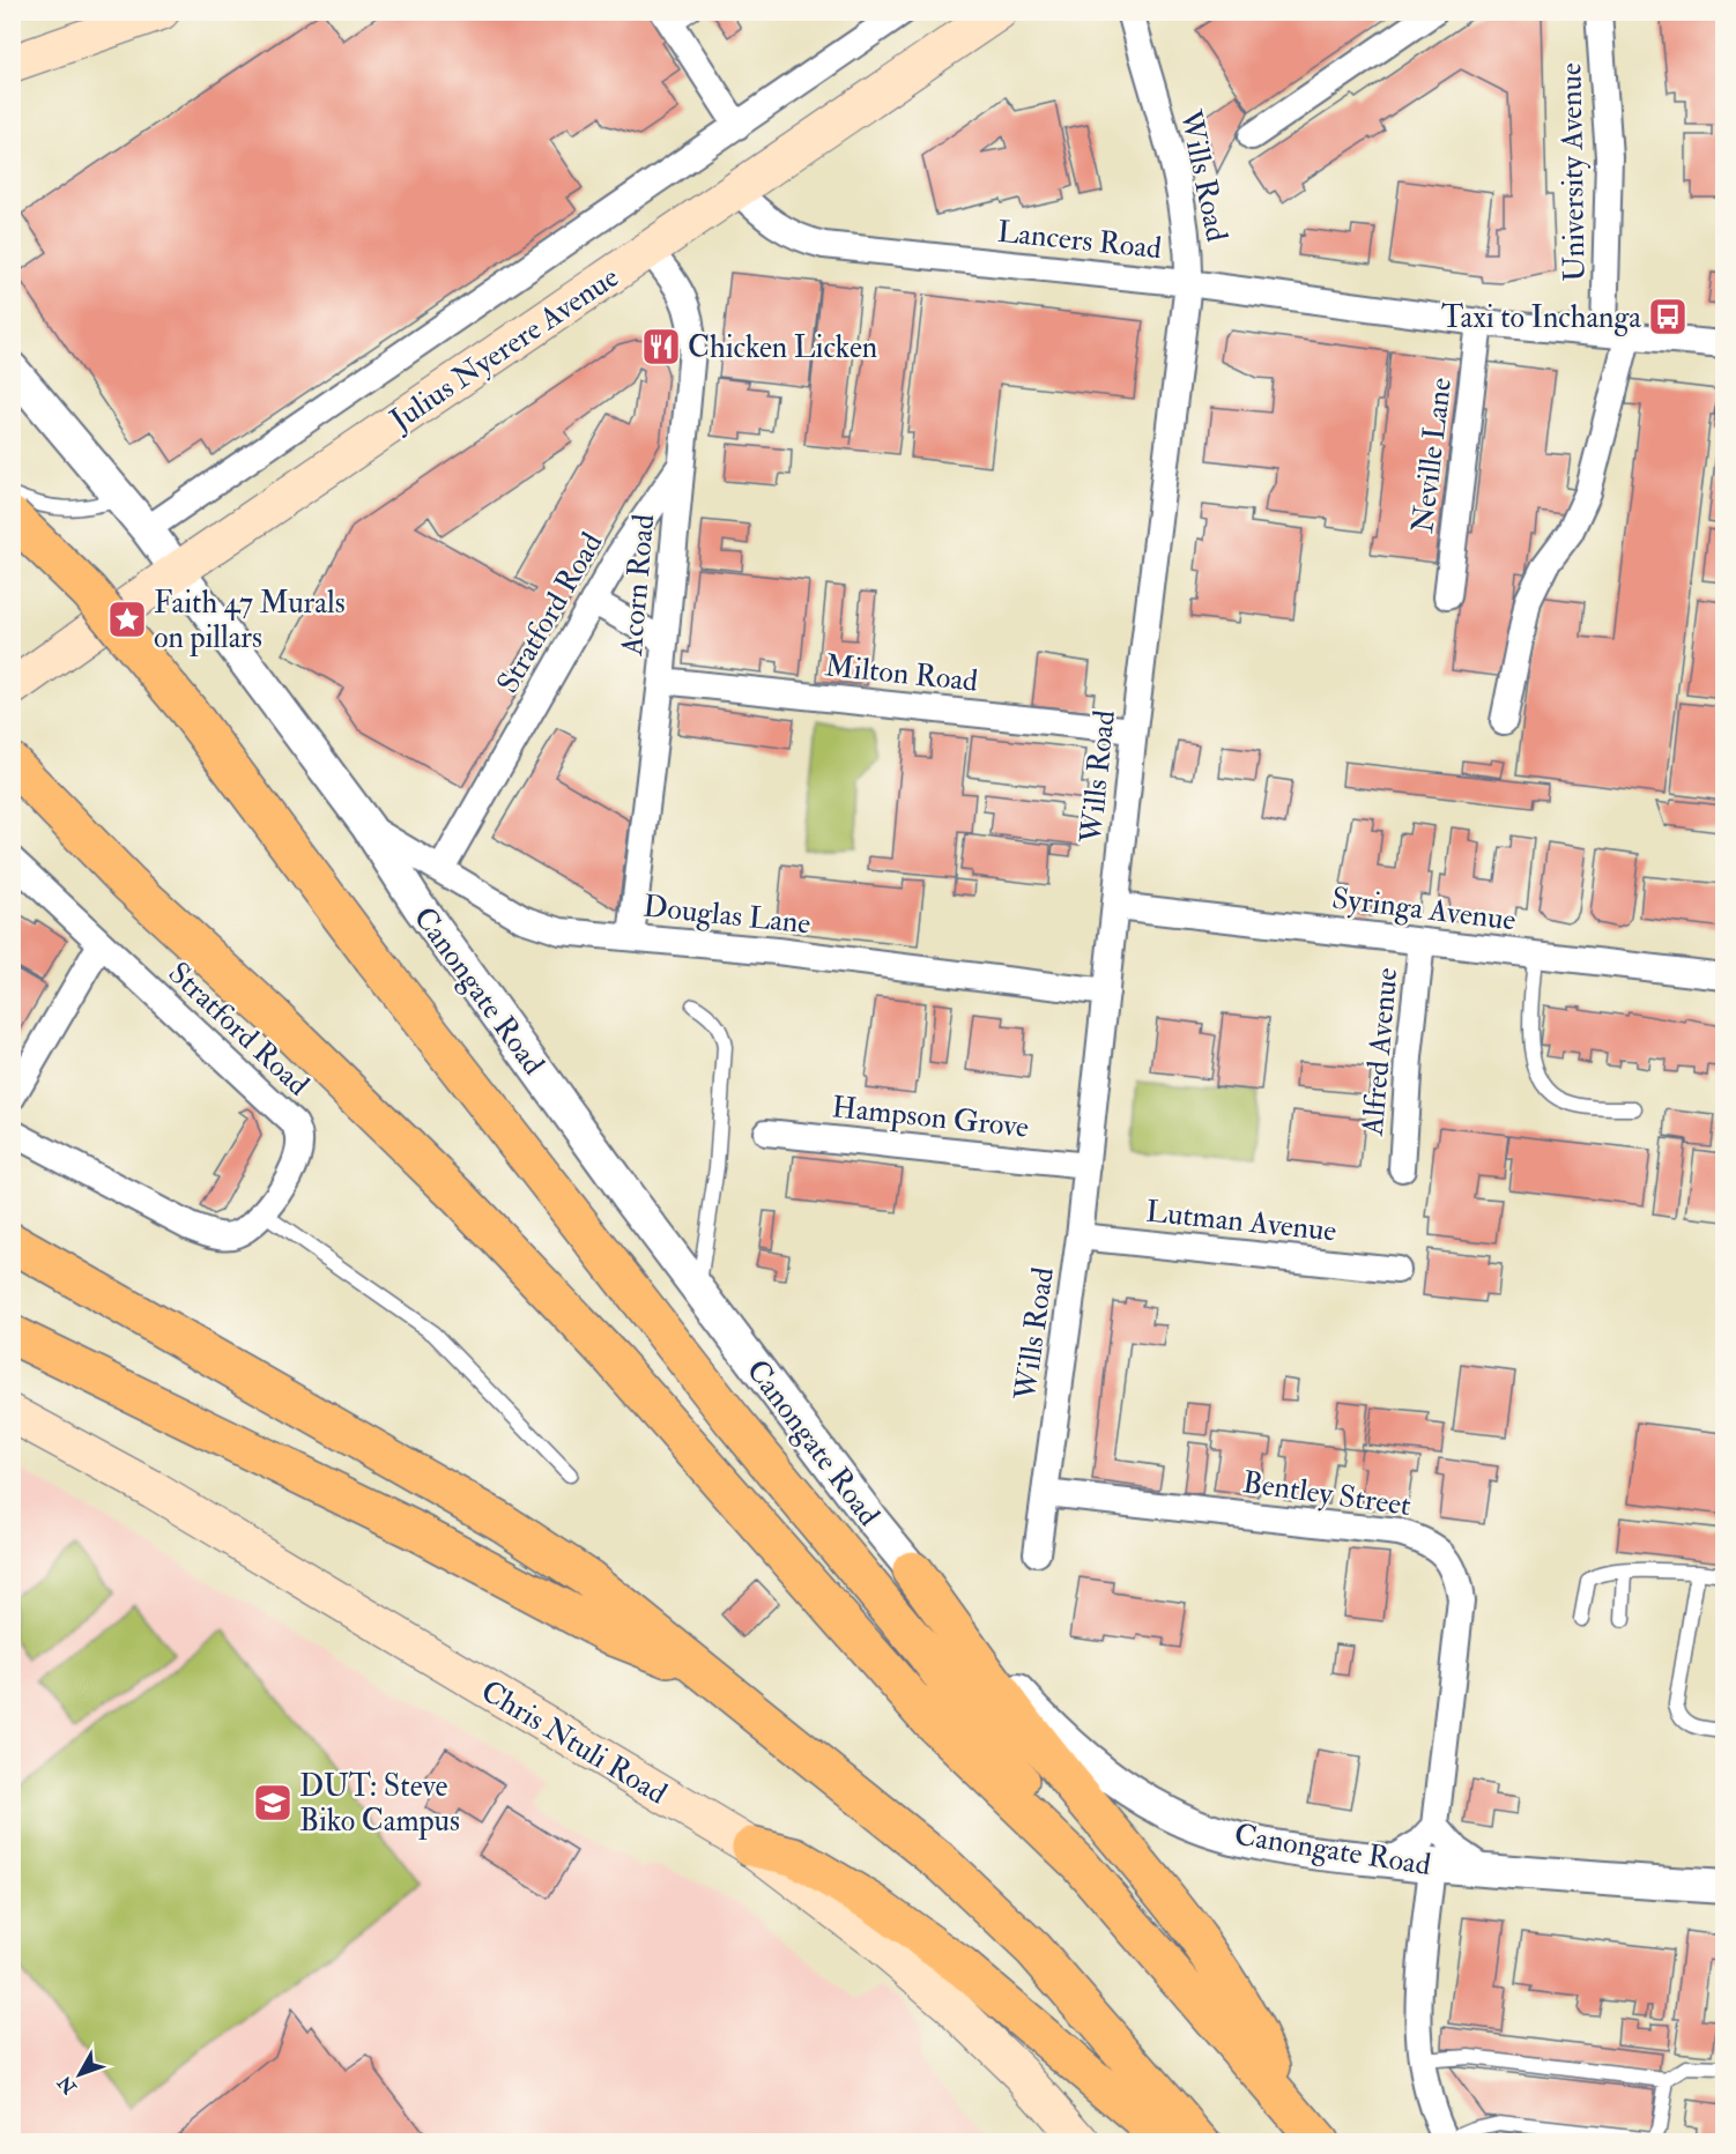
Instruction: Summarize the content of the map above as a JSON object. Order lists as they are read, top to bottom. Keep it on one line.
{"streets":{"main road":["Julius Nyerere Avenue","Chris Ntuli Road"],"street":["University Avenue","Wills Road","Lancers Road","Neville Lane","Acorn Road","Stratford Road","Milton Road","Syringa Avenue","Douglas Lane","Canongate Road","Alfred Avenue","Hampson Grove","Lutman Avenue","Bentley Street"]},"crossings":[["University Avenue","Lancers Road"],["Wills Road","Lancers Road"],["Wills Road","Milton Road"],["Wills Road","Syringa Avenue"],["Wills Road","Douglas Lane"],["Wills Road","Hampson Grove"],["Wills Road","Lutman Avenue"],["Wills Road","Bentley Street"],["Lancers Road","Julius Nyerere Avenue"],["Lancers Road","Neville Lane"],["Julius Nyerere Avenue","Acorn Road"],["Julius Nyerere Avenue","Canongate Road"],["Acorn Road","Stratford Road"],["Acorn Road","Milton Road"],["Acorn Road","Douglas Lane"],["Stratford Road","Douglas Lane"],["Syringa Avenue","Alfred Avenue"],["Douglas Lane","Canongate Road"]],"places":{"bus stop":["Taxi to Inchanga"],"restaurant":["Chicken Licken"],"place":["Faith 47 Murals on pillars"],"school or university":["DUT: Steve Biko Campus"]},"north":"bottom left"}
